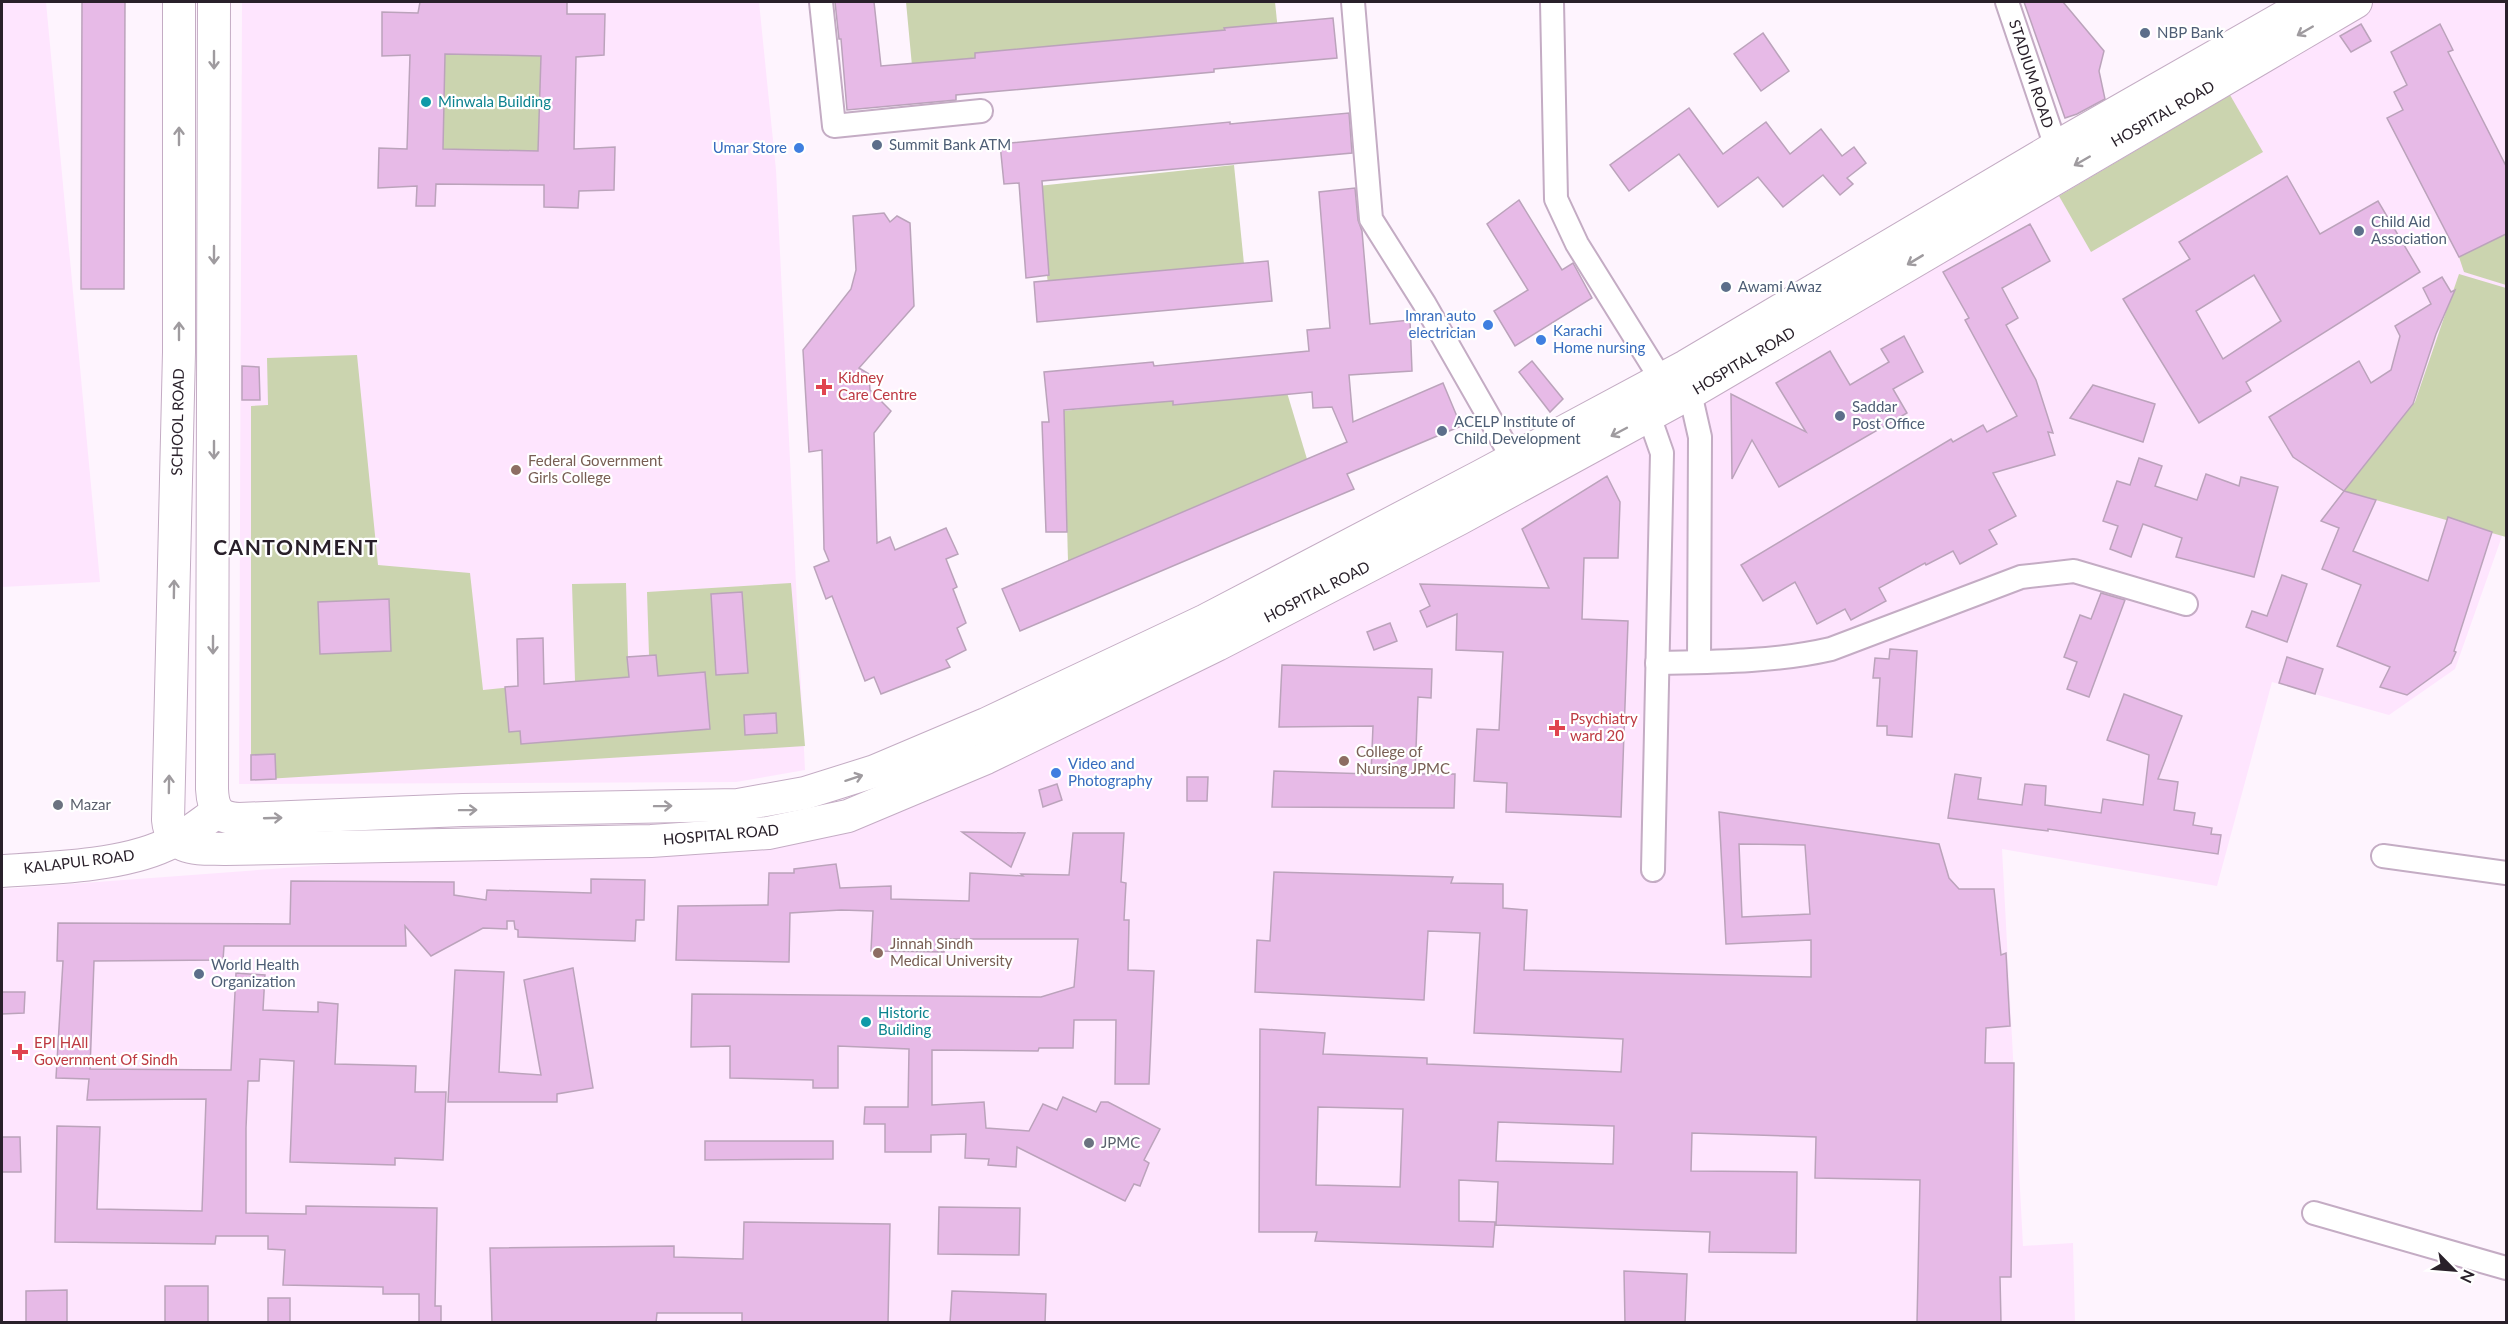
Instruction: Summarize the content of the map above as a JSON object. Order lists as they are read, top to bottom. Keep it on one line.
{"streets":{"main road":["HOSPITAL ROAD","SCHOOL ROAD","KALAPUL ROAD"],"street":["STADIUM ROAD"]},"crossings":[["STADIUM ROAD","HOSPITAL ROAD"],["HOSPITAL ROAD","SCHOOL ROAD"],["HOSPITAL ROAD","KALAPUL ROAD"],["SCHOOL ROAD","KALAPUL ROAD"]],"districts":["CANTONMENT"],"places":{"other":["NBP Bank","Minwala Building","Summit Bank ATM","Umar Store","Child Aid Association","Awami Awaz","Imran auto electrician","Karachi Home nursing","Saddar Post Office","ACELP Institute of Child Development","Federal Government Girls College","College of Nursing JPMC","Video and Photography","Mazar","Jinnah Sindh Medical University","World Health Organization","Historic Building","JPMC"],"health":["Kidney Care Centre","Psychiatry ward 20","EPI HAll Government Of Sindh"]},"north":"bottom right"}
